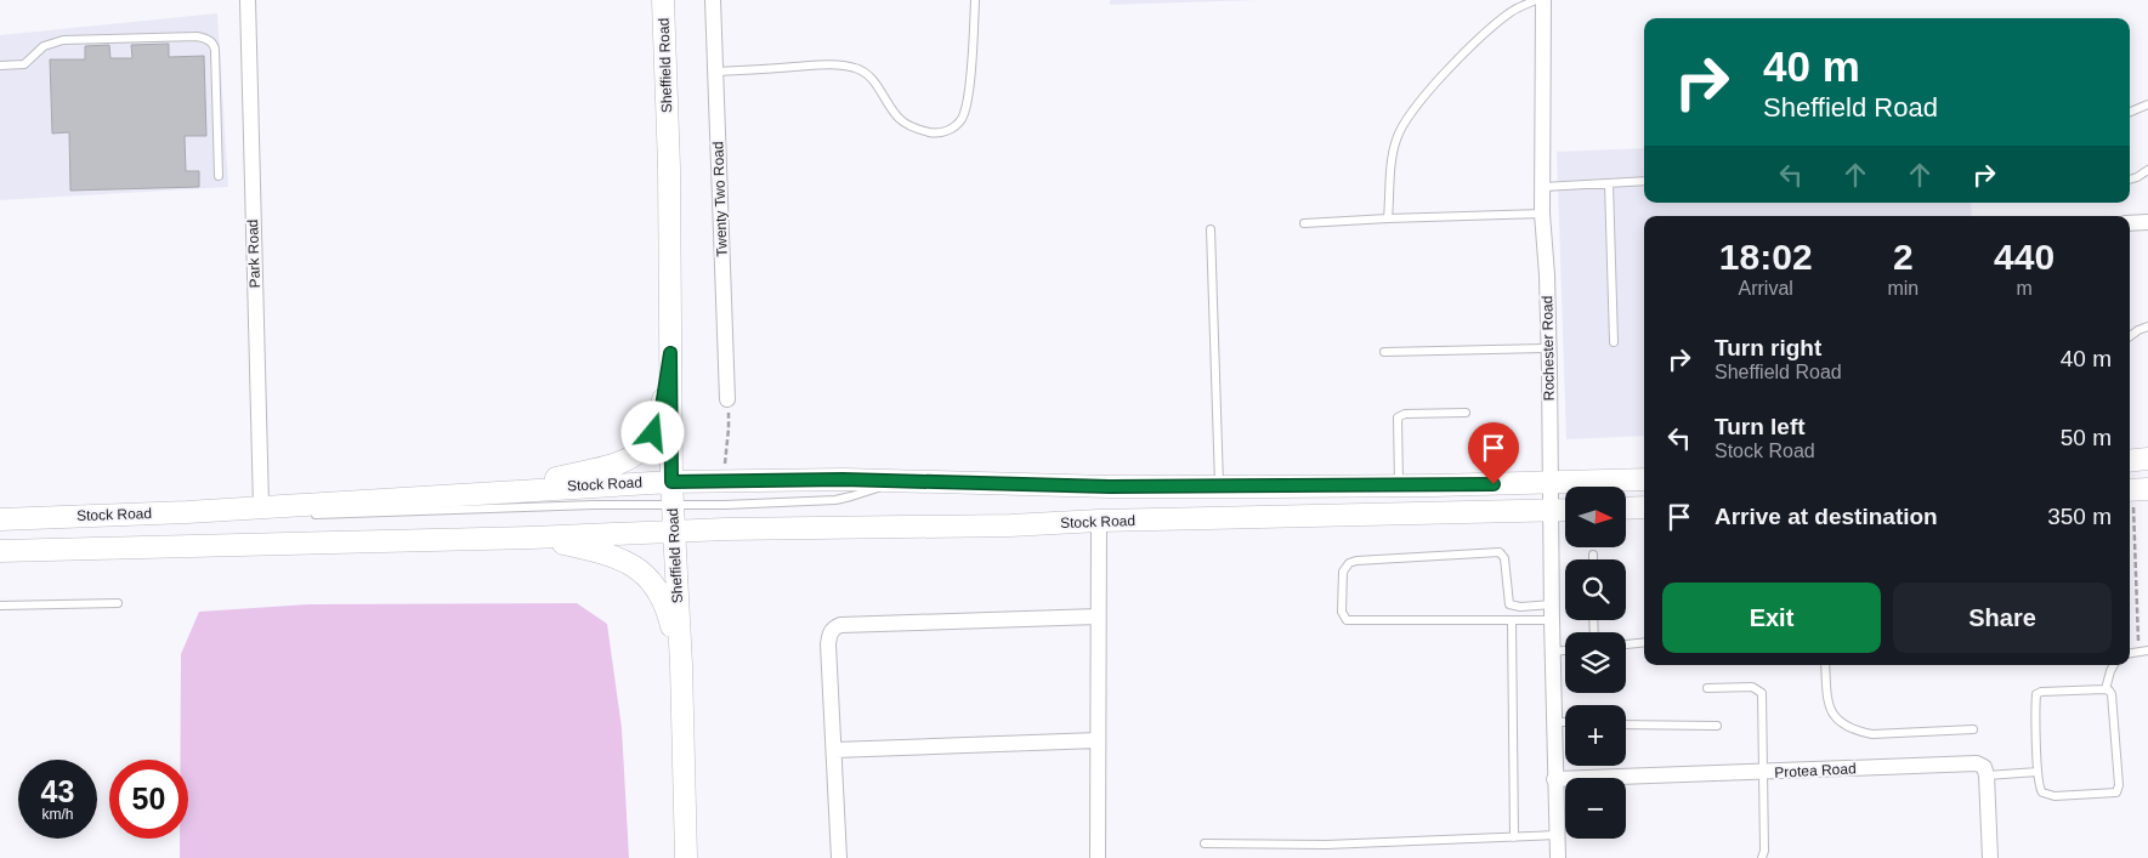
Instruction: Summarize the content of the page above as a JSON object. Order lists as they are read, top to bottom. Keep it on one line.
{"streets":{"main road":["Sheffield Road","Stock Road"],"street":["Twenty Two Road","Park Road","Rochester Road","Protea Road"]},"crossings":[["Sheffield Road","Stock Road"],["Park Road","Stock Road"],["Rochester Road","Stock Road"]],"north":"right","page":{"turn":["40 m","Sheffield Road"],"eta":["18:02","Arrival","2","min","440","m"],"list":[{"name":"Turn right","note":"Sheffield Road","value":"40 m"},{"name":"Turn left","note":"Stock Road","value":"50 m"},{"name":"Arrive at destination","value":"350 m"}],"map_buttons":["+","−"],"buttons":["Exit","Share"],"speed":"43 km/h","limit":"50"}}
